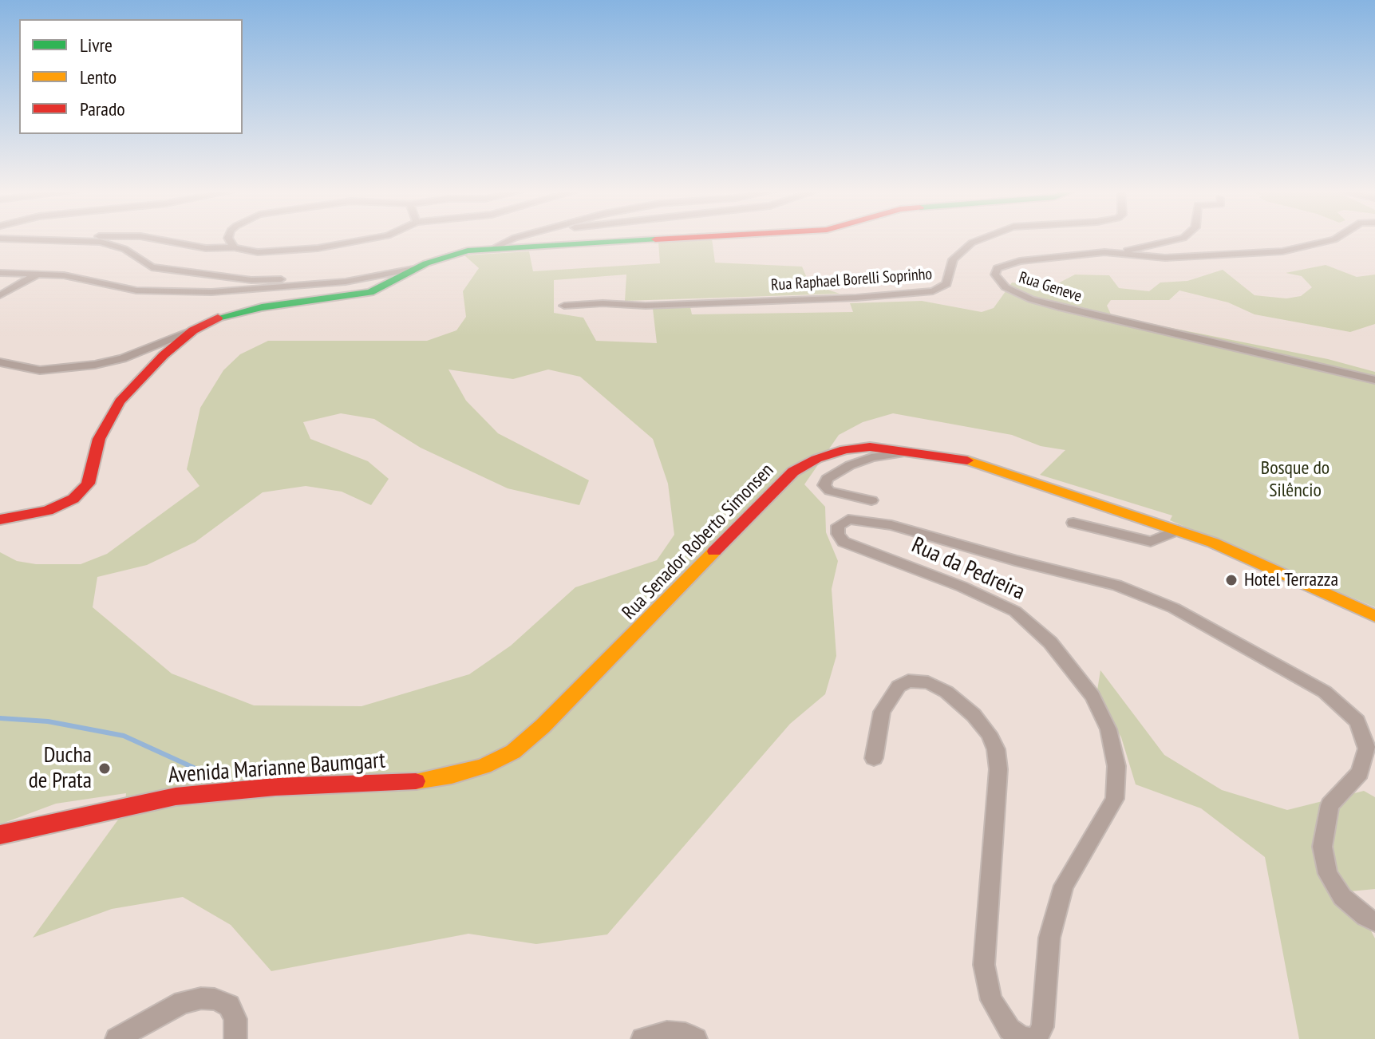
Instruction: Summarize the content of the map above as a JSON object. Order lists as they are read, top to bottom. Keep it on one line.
{"streets":{"street":["Rua Raphael Borelli Soprinho","Rua Geneve","Rua Senador Roberto Simonsen","Rua da Pedreira","Avenida Marianne Baumgart"]},"crossings":[["Rua Senador Roberto Simonsen","Avenida Marianne Baumgart"]],"parks":["Bosque do Silêncio"],"places":["Hotel Terrazza","Ducha de Prata"],"legend":["Livre","Lento","Parado"]}
